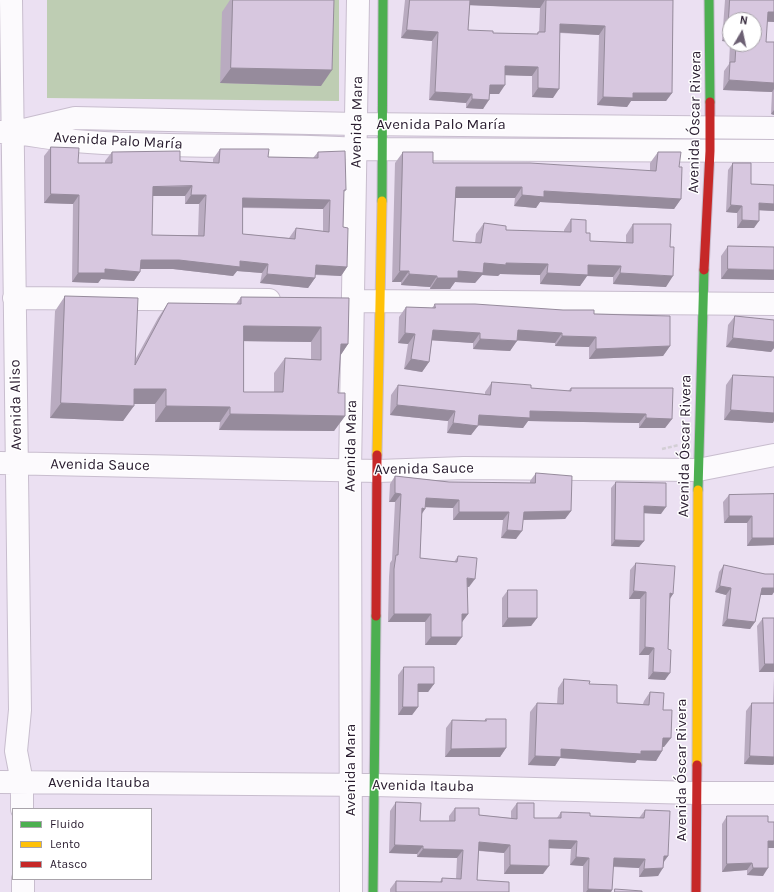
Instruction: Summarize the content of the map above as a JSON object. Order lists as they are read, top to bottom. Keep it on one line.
{"streets":{"street":["Avenida Mara","Avenida Óscar Rivera","Avenida Palo María","Avenida Aliso","Avenida Sauce","Avenida Itauba"]},"crossings":[["Avenida Mara","Avenida Palo María"],["Avenida Mara","Avenida Sauce"],["Avenida Mara","Avenida Itauba"],["Avenida Óscar Rivera","Avenida Palo María"],["Avenida Óscar Rivera","Avenida Sauce"],["Avenida Óscar Rivera","Avenida Itauba"],["Avenida Palo María","Avenida Aliso"],["Avenida Aliso","Avenida Sauce"],["Avenida Aliso","Avenida Itauba"]],"legend":["Fluido","Lento","Atasco"],"north":"top"}
